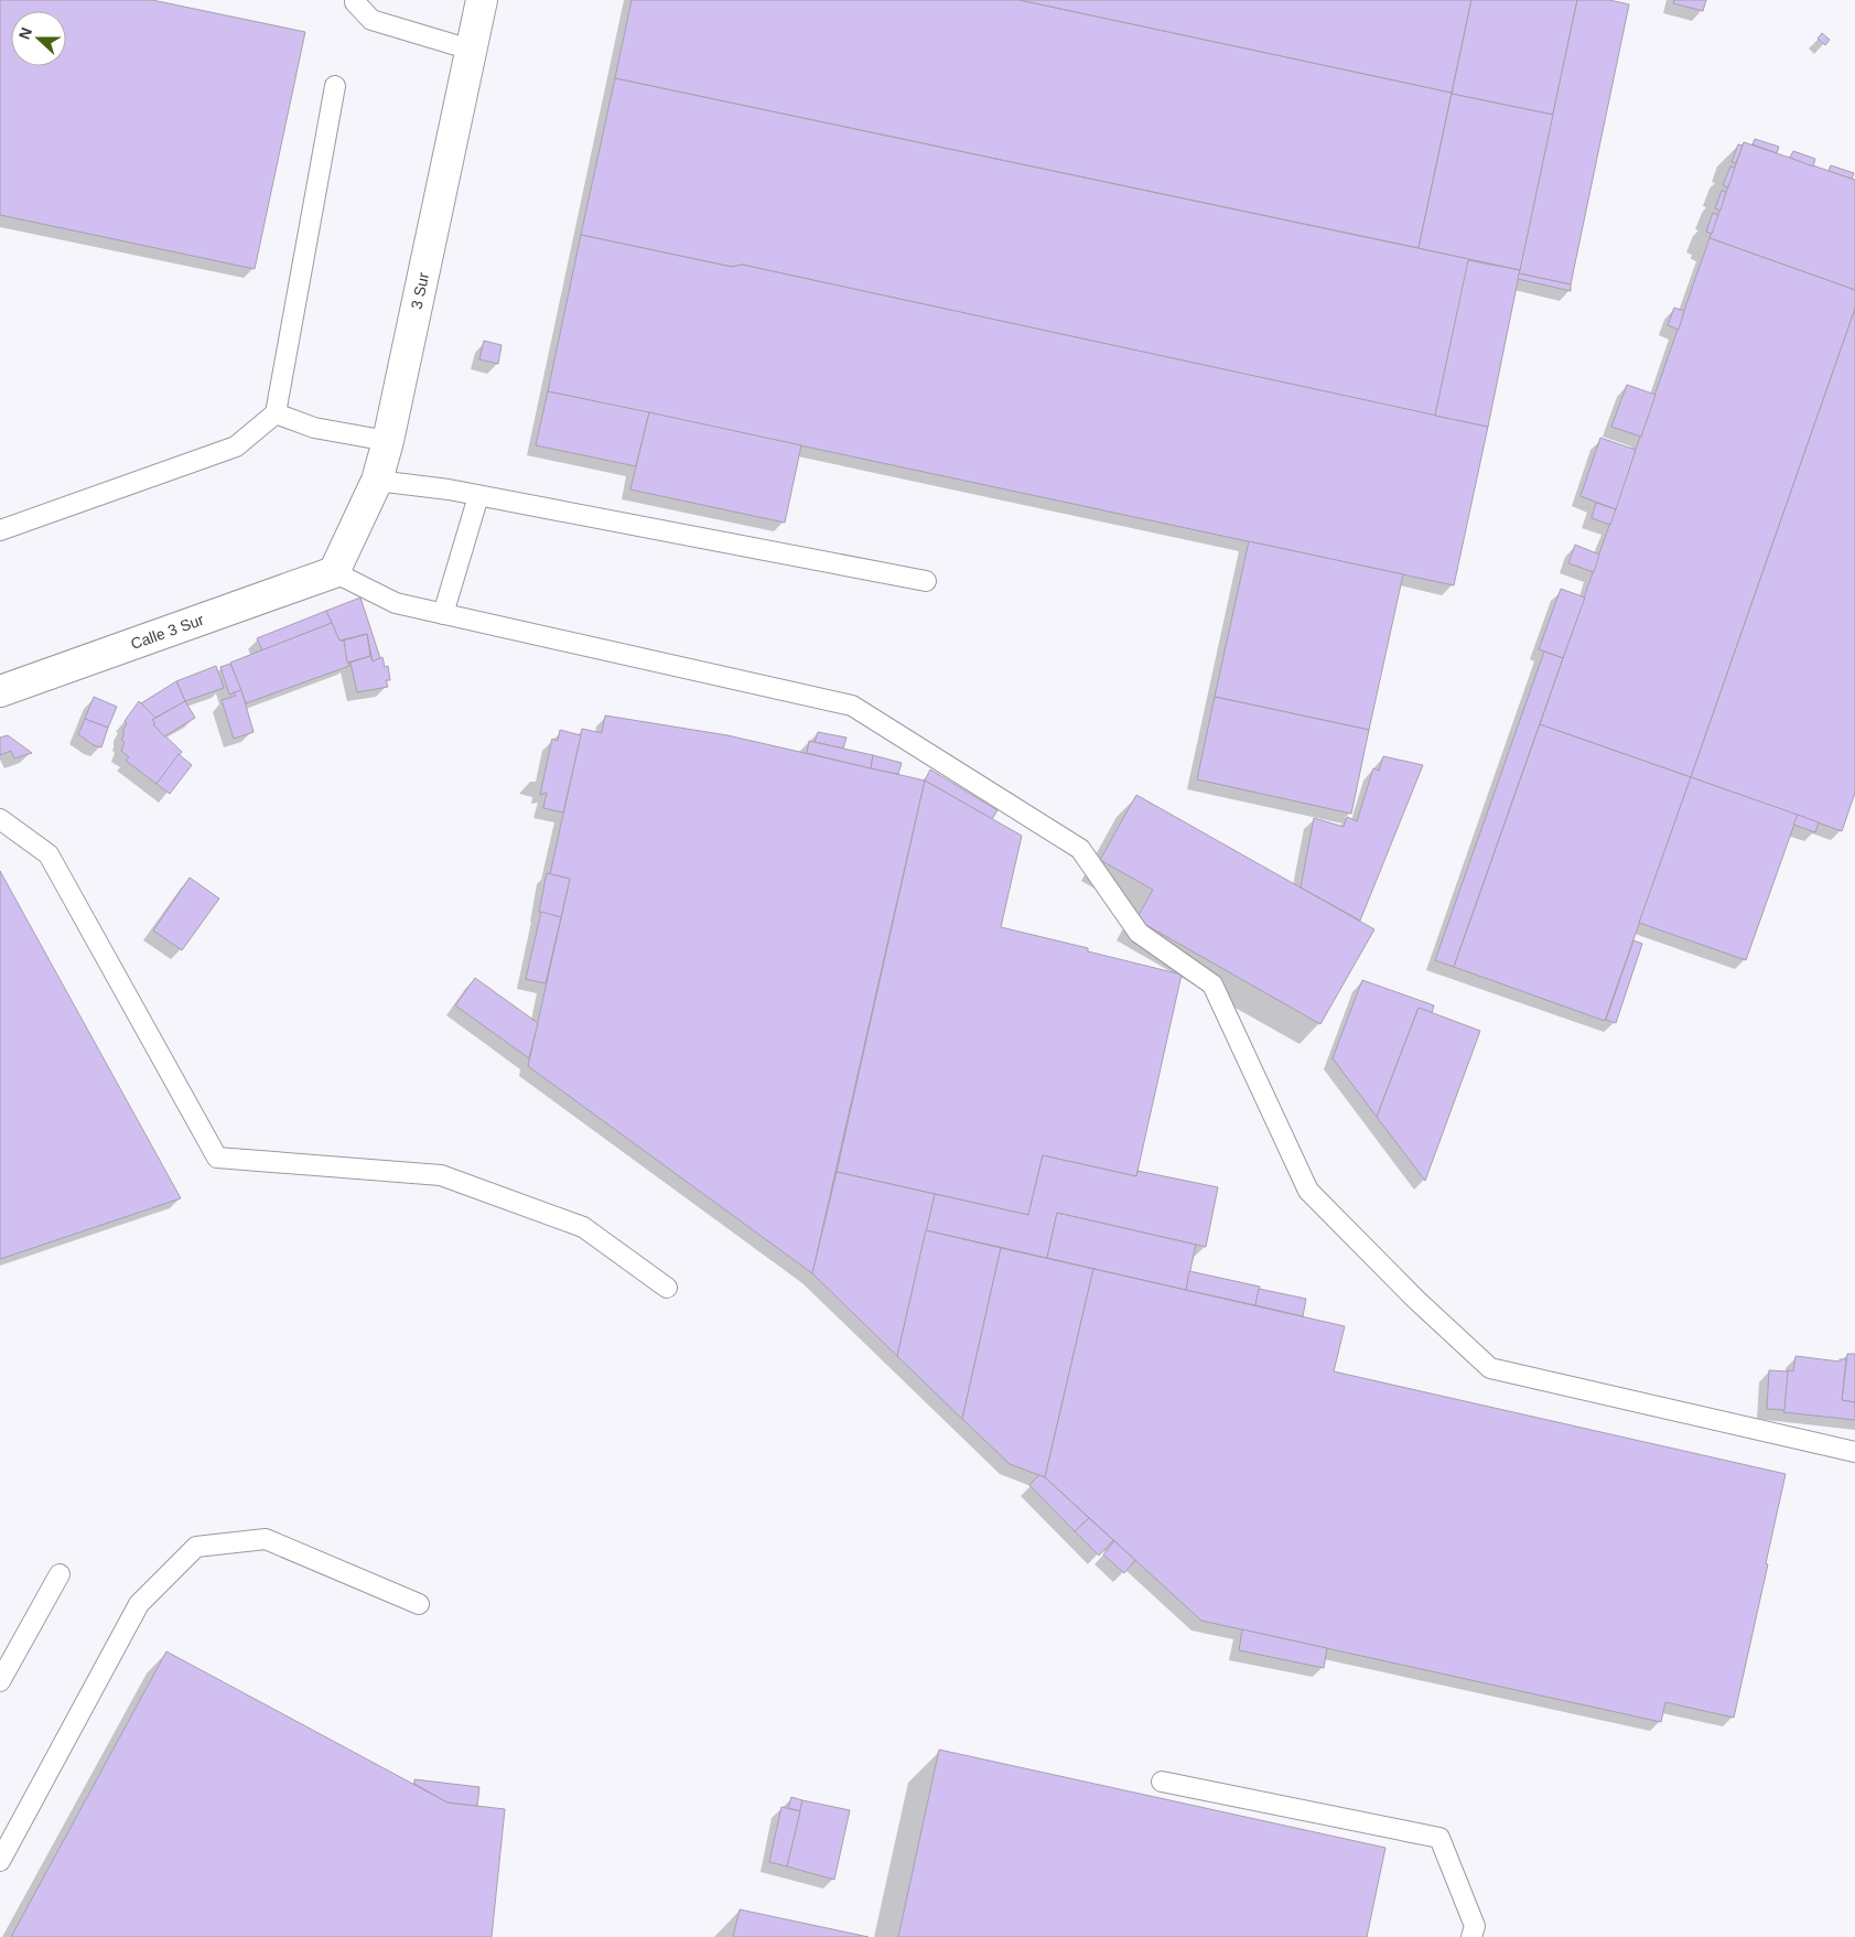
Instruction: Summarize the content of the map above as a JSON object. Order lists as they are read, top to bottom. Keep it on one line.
{"streets":{"street":["3 Sur","Calle 3 Sur"]},"crossings":[["3 Sur","Calle 3 Sur"]],"north":"left"}
